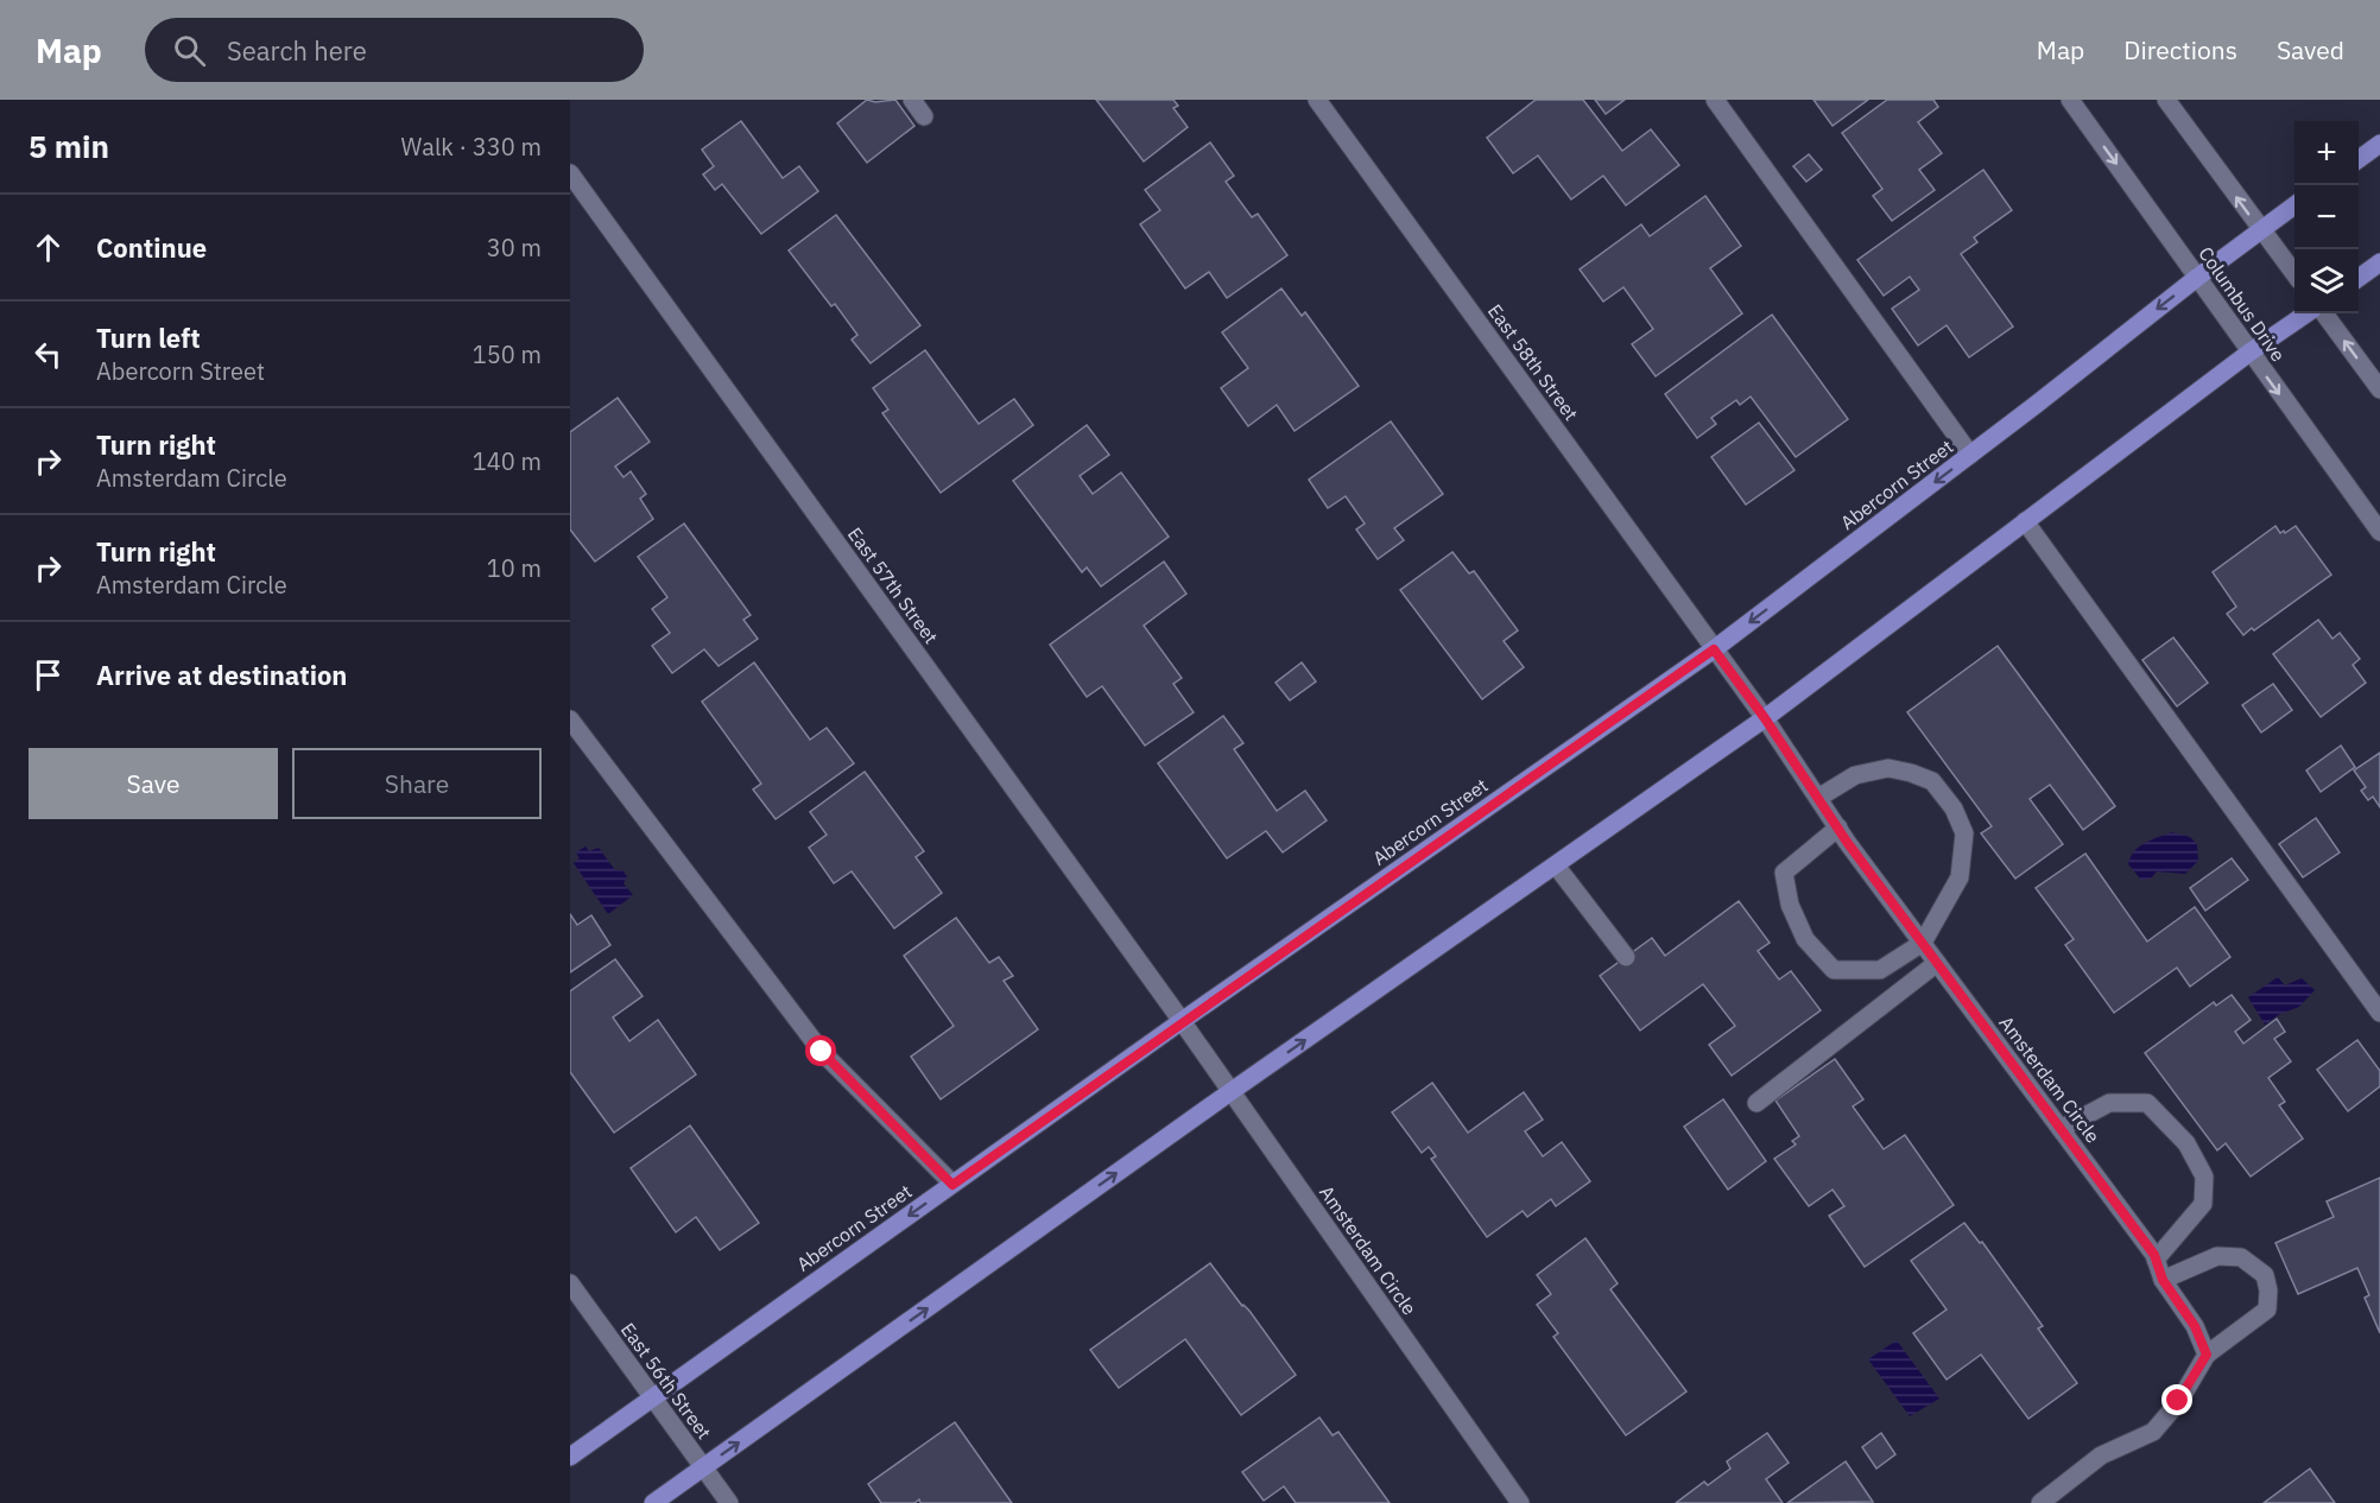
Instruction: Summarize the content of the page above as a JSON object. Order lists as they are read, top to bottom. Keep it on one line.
{"streets":{"main road":["Abercorn Street"],"street":["Columbus Drive","East 58th Street","East 57th Street","Amsterdam Circle","East 56th Street"]},"crossings":[["Columbus Drive","Abercorn Street"],["East 58th Street","Abercorn Street"],["East 58th Street","Amsterdam Circle"],["Abercorn Street","East 57th Street"],["Abercorn Street","Amsterdam Circle"],["Abercorn Street","East 56th Street"],["East 57th Street","Amsterdam Circle"]],"page":{"header":"Map","search":"Search here","nav":["Map","Directions","Saved"],"heading":["5 min","Walk · 330 m"],"map_buttons":["+","−"],"list":[["Continue","30 m"],["Turn left","Abercorn Street","150 m"],["Turn right","Amsterdam Circle","140 m"],["Turn right","Amsterdam Circle","10 m"],"Arrive at destination"],"buttons":["Save","Share"]}}
